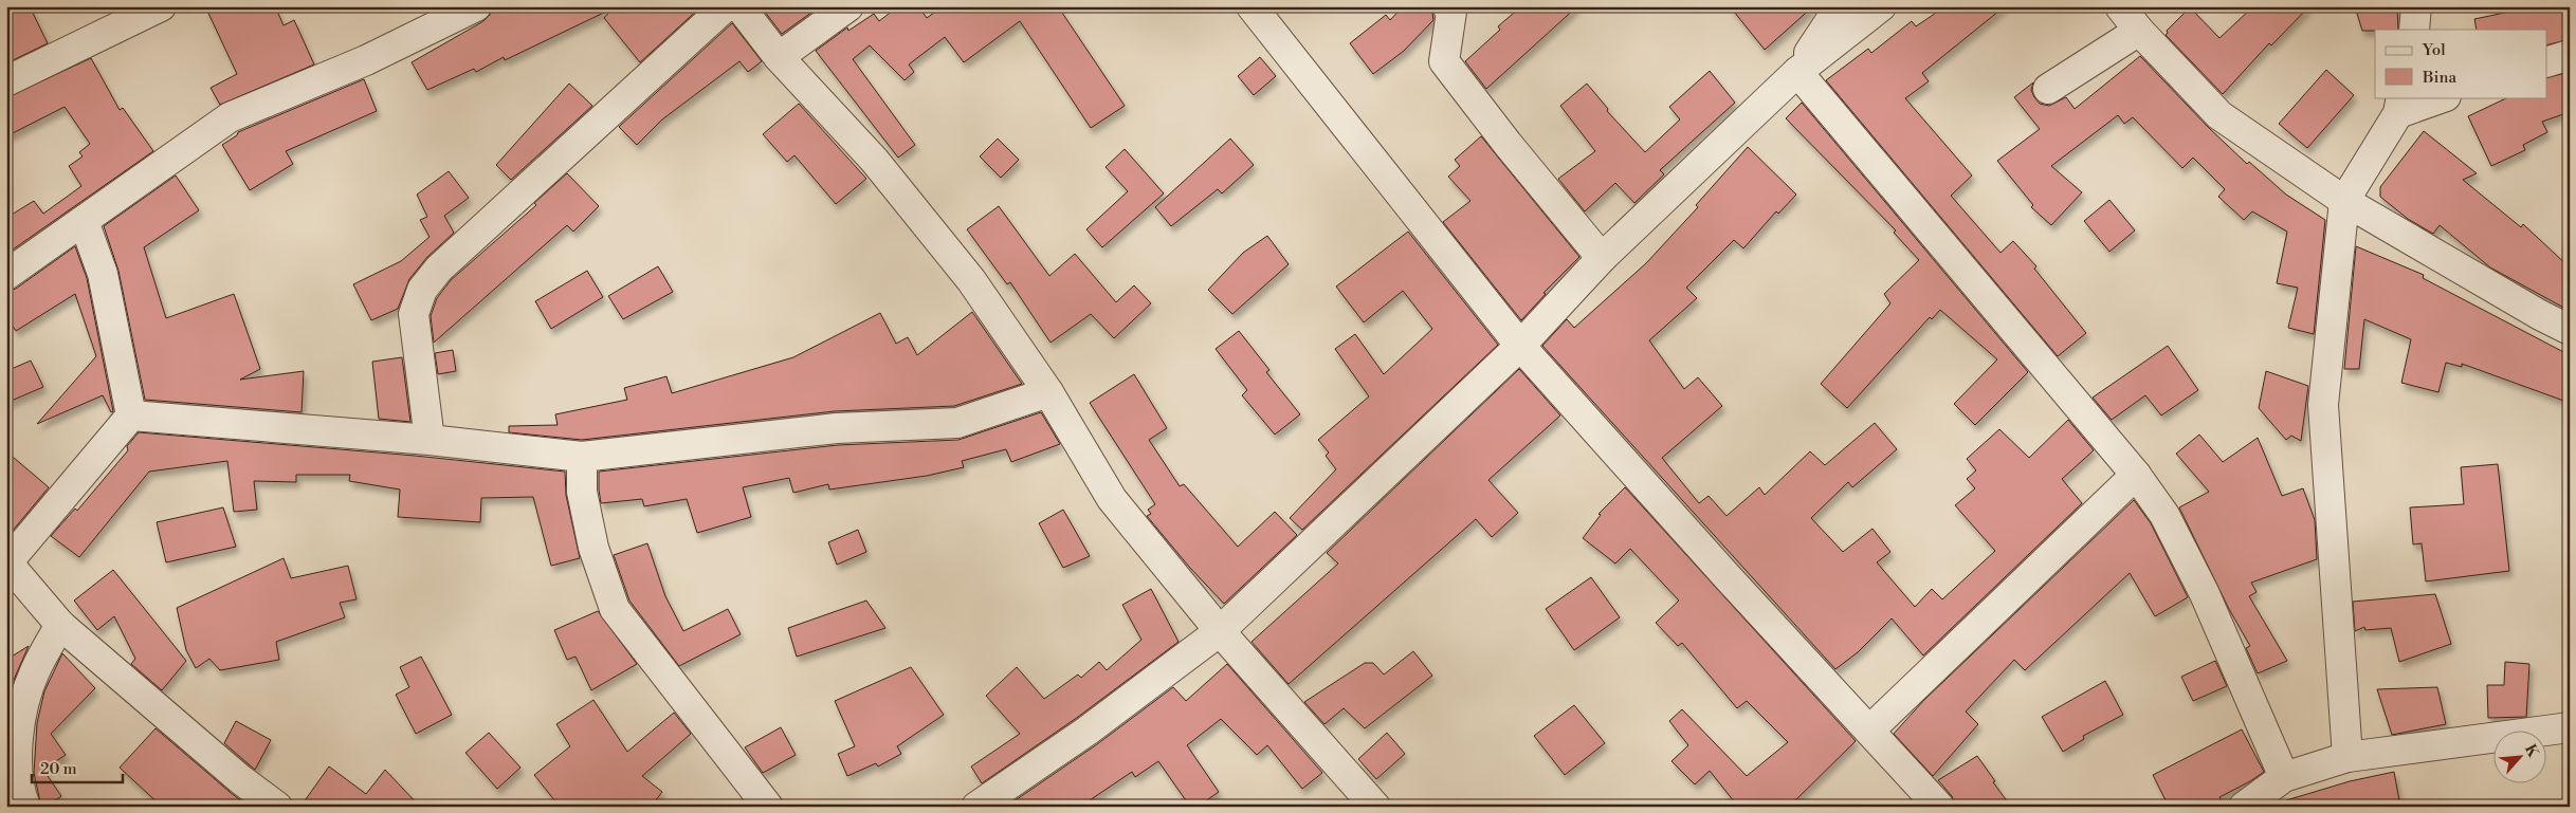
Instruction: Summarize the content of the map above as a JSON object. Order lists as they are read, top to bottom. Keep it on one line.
{"legend":["Yol","Bina"],"scale_bar":"20 m","north":"top right"}
